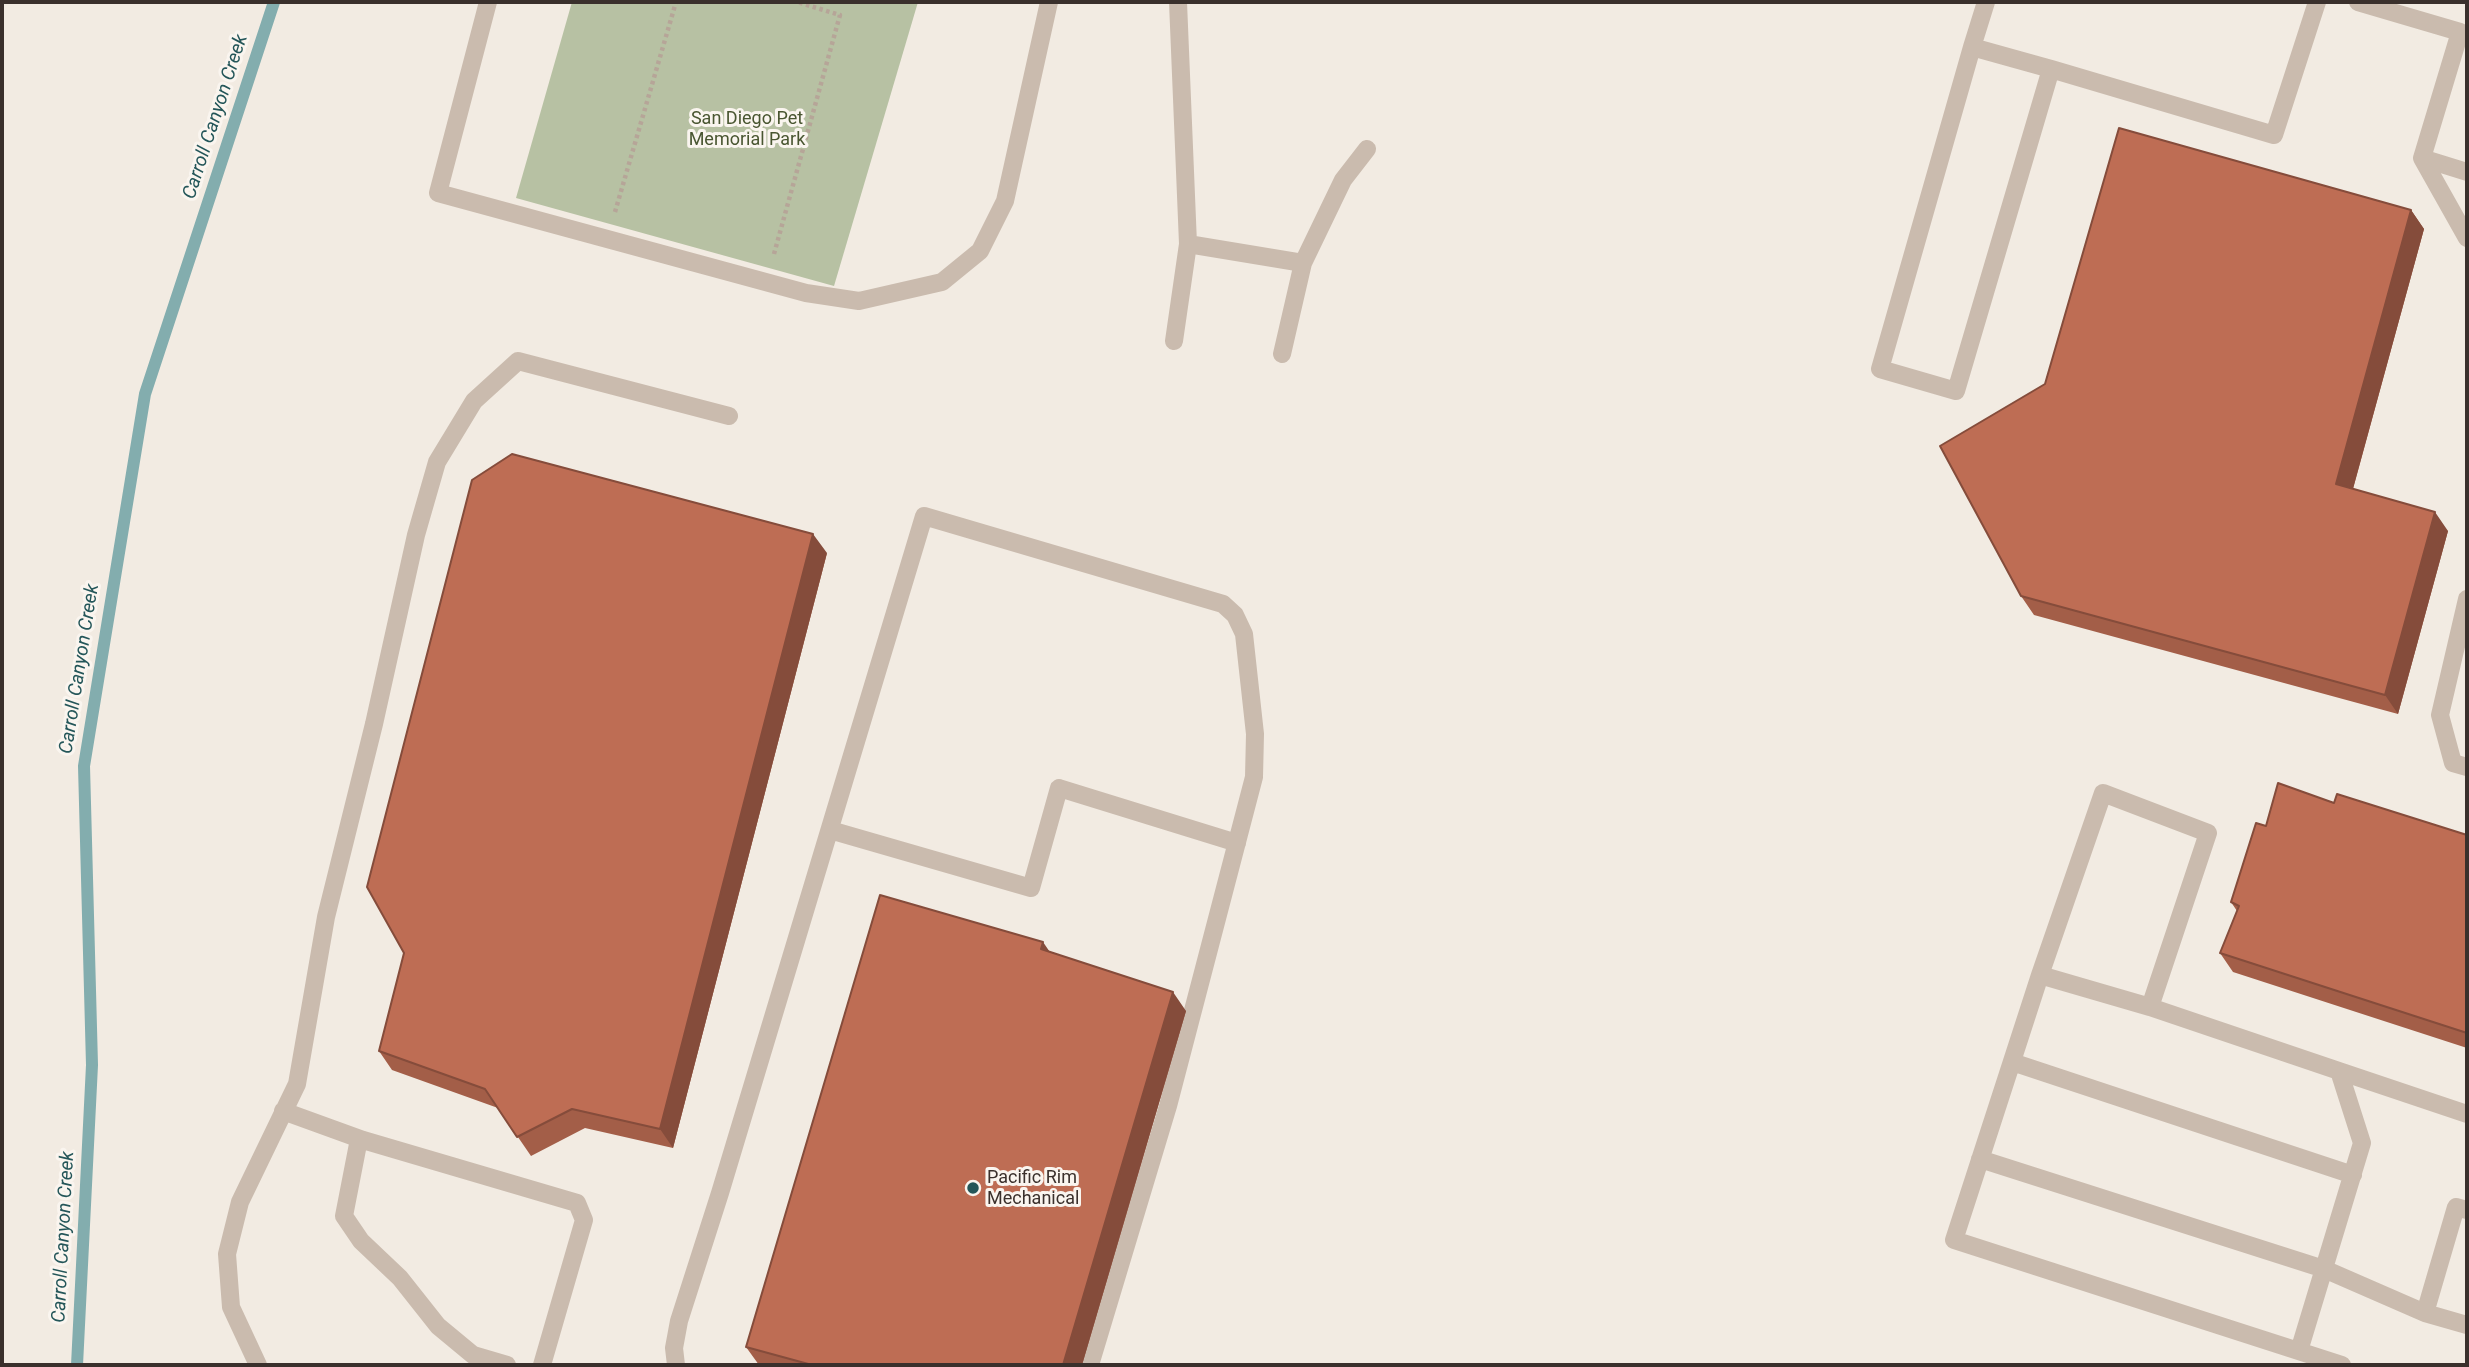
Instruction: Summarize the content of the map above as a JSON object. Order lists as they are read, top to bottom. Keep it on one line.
{"water":["Carroll Canyon Creek"],"parks":["San Diego Pet Memorial Park"],"places":["Pacific Rim Mechanical"]}
